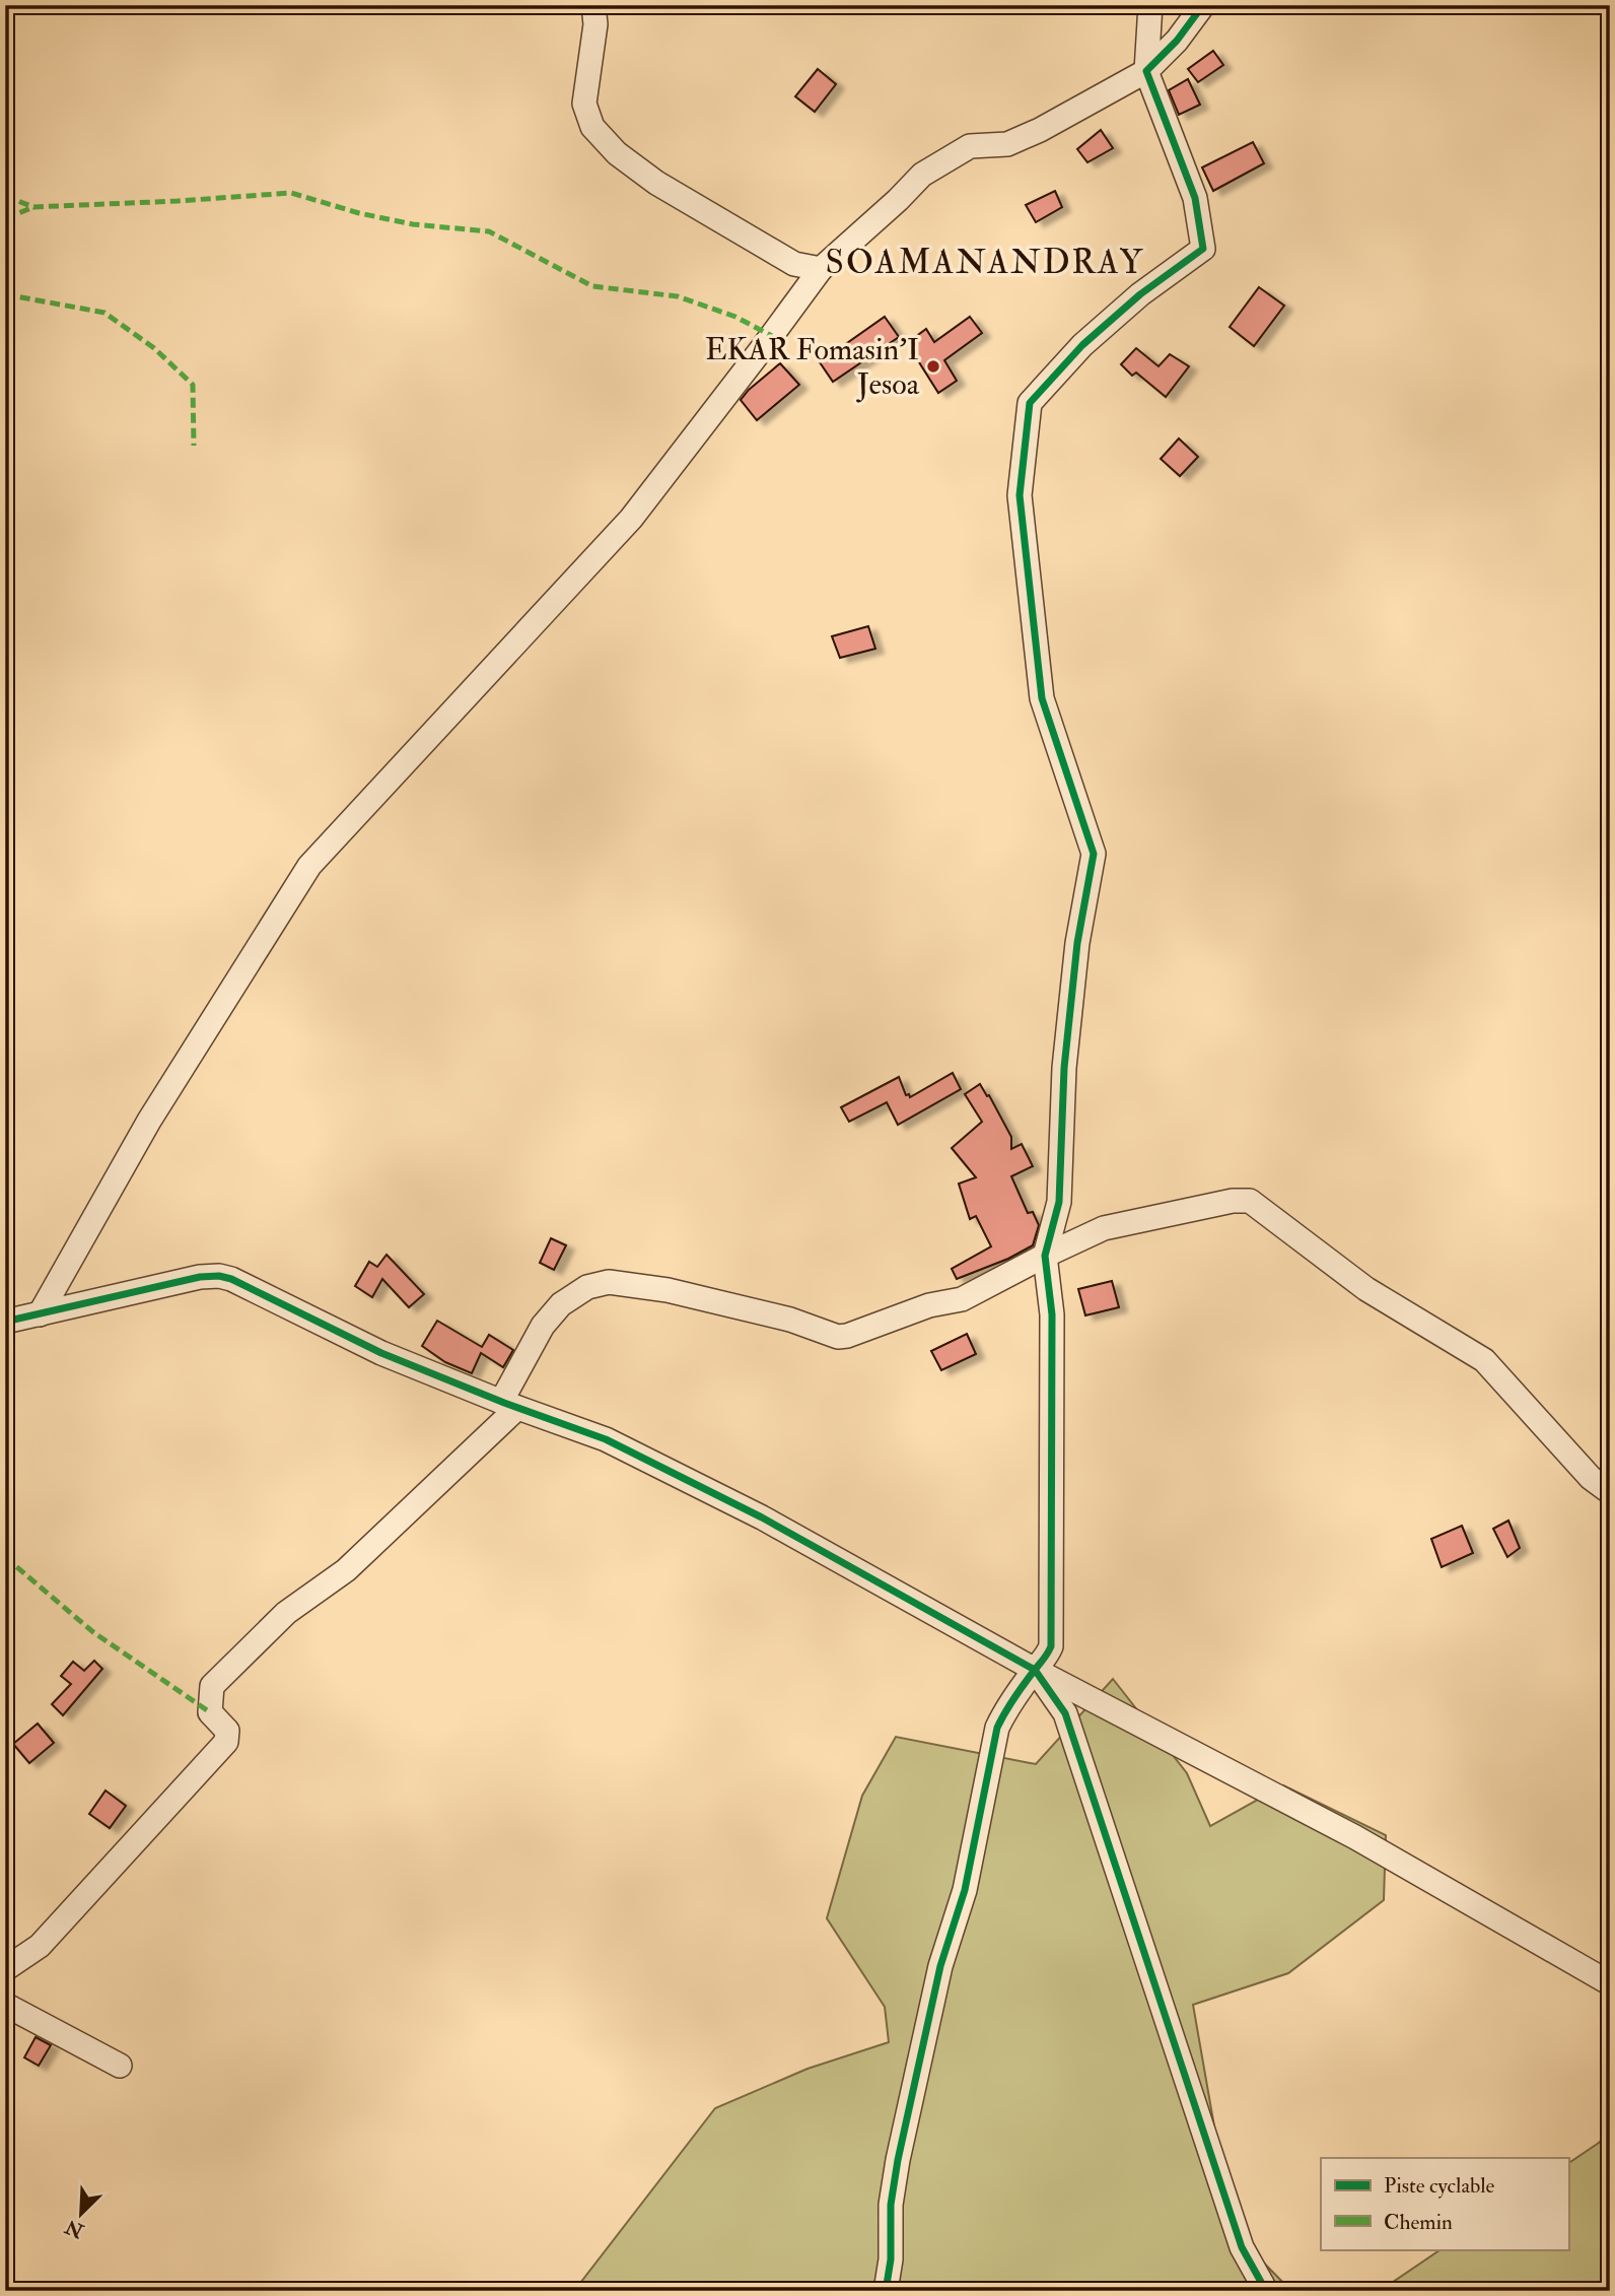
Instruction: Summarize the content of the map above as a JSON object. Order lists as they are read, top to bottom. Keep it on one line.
{"districts":["SOAMANANDRAY"],"places":["EKAR Fomasin'I Jesoa"],"legend":["Piste cyclable","Chemin"],"north":"bottom left"}
